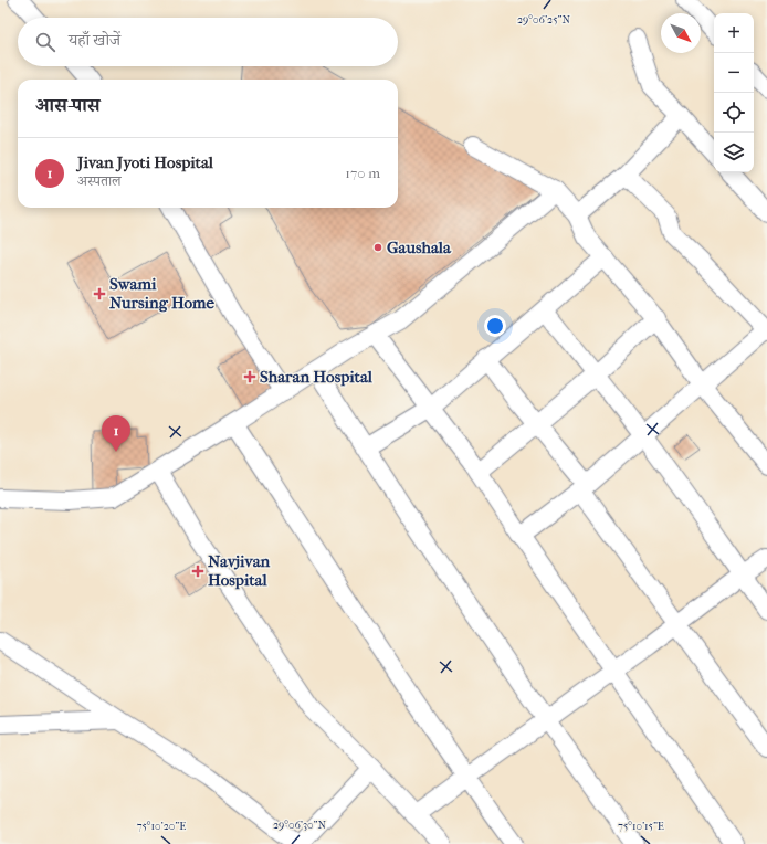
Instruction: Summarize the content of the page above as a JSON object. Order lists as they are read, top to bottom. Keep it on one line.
{"places":{"other":["Gaushala"],"health":["Swami Nursing Home","Sharan Hospital","Navjivan Hospital"]},"north":"bottom right","page":{"map_buttons":["+","−"],"search":"यहाँ खोजें","heading":"आस-पास","list":[{"mark":"1","name":"Jivan Jyoti Hospital","note":"अस्पताल","value":"170 m"}],"pins":"1"},"coordinates":["29°06'25\"N","29°06'30\"N","75°10'20\"E","75°10'15\"E"]}
